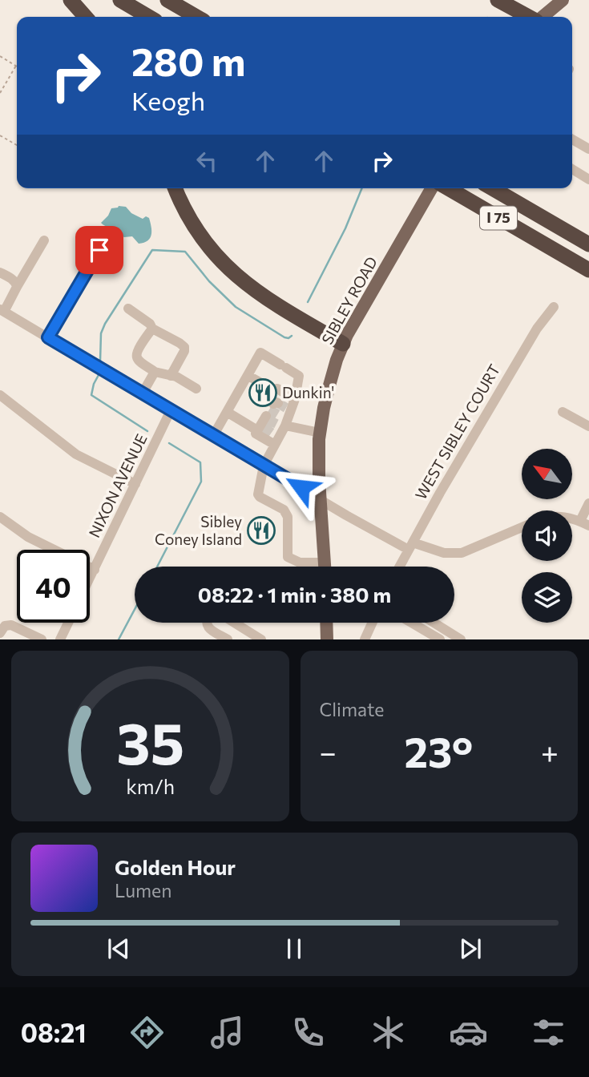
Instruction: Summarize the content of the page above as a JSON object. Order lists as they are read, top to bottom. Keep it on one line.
{"streets":{"highway":["I 75"],"main road":["SIBLEY ROAD"],"street":["WEST SIBLEY COURT","NIXON AVENUE"]},"places":{"restaurant":["Dunkin'","Sibley Coney Island"]},"north":"top left","page":{"turn":["280 m","Keogh"],"limit":"40","trip":"08:22 · 1 min · 380 m","tile":"Climate","heat":["−","23°","+"],"song":["Golden Hour","Lumen"],"tabs":"08:21","gauge":["35","km/h"]}}
